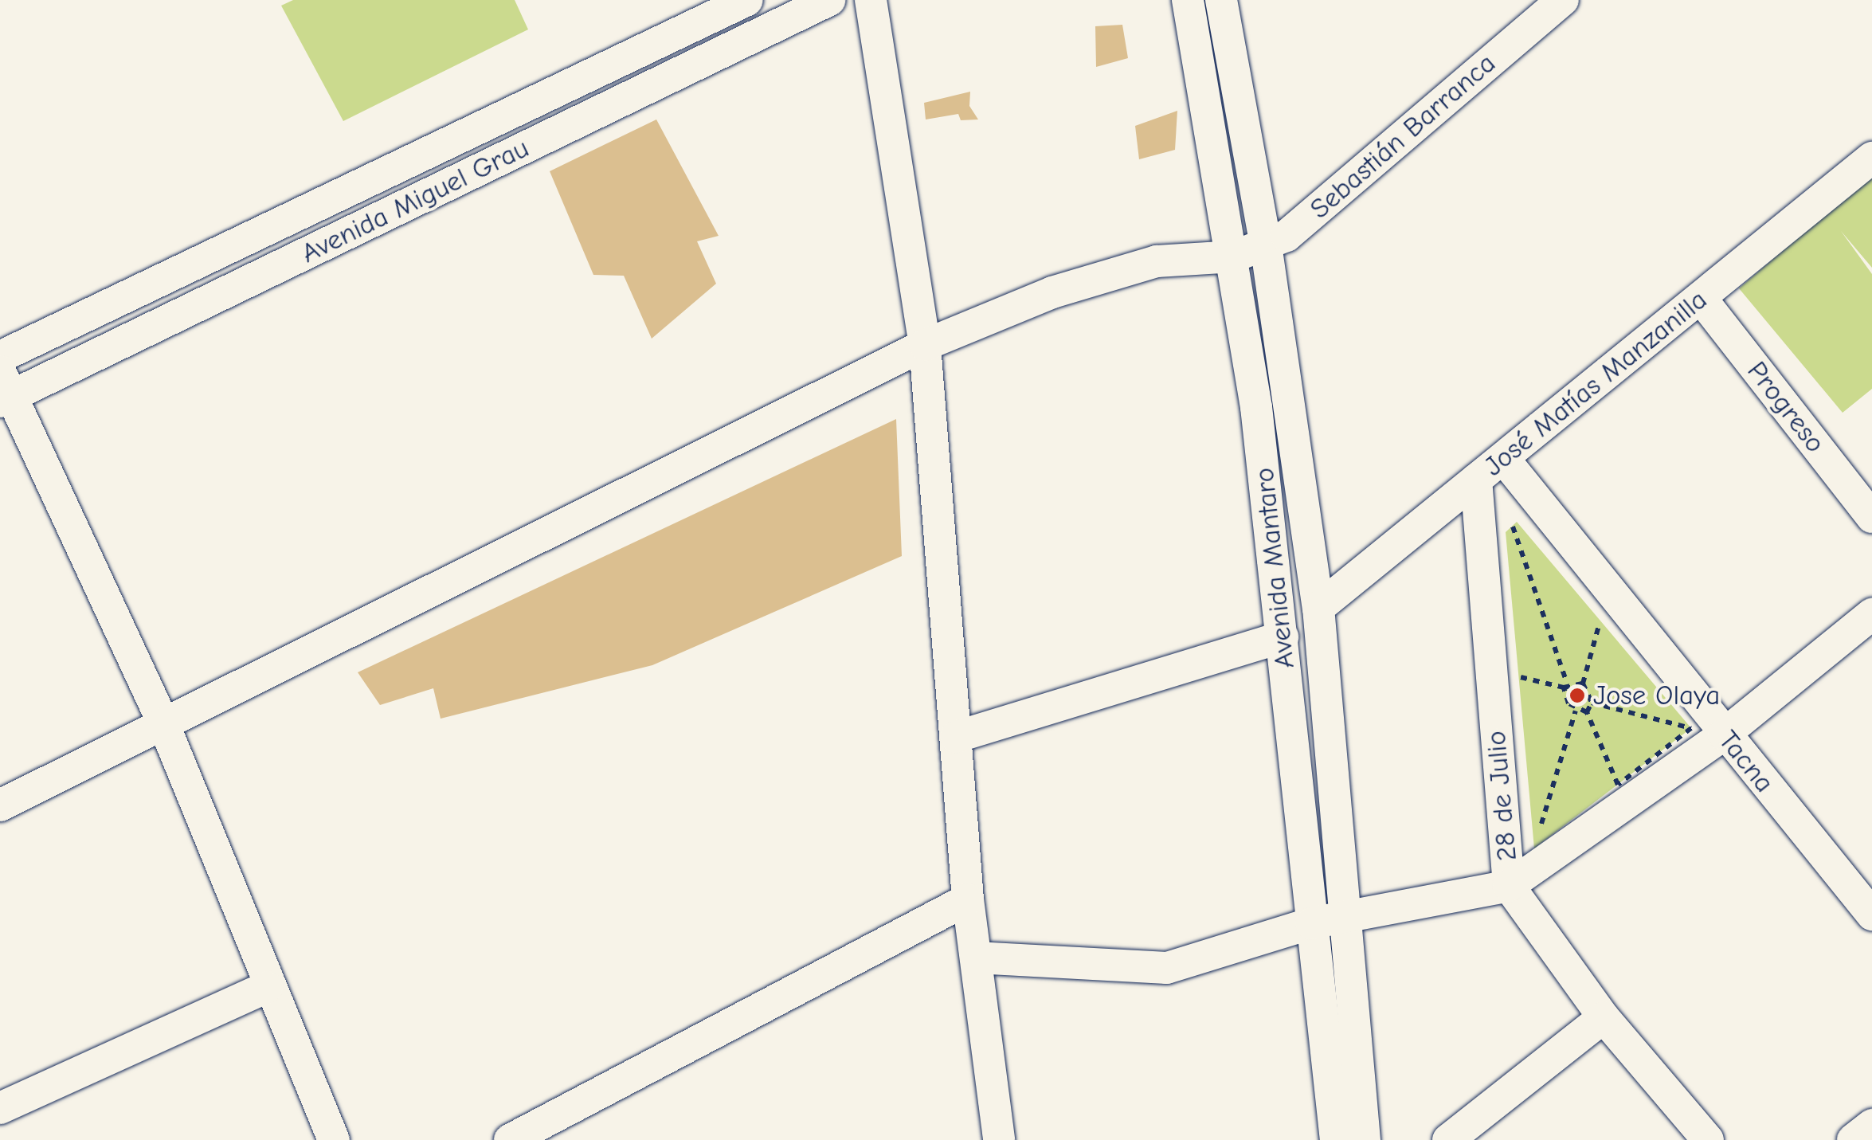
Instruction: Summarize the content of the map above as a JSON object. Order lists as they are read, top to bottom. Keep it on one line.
{"streets":{"street":["Sebastián Barranca","Avenida Miguel Grau","José Matías Manzanilla","Progreso","Avenida Mantaro","Tacna","28 de Julio"]},"crossings":[["Sebastián Barranca","Avenida Mantaro"],["José Matías Manzanilla","Progreso"],["José Matías Manzanilla","Tacna"],["José Matías Manzanilla","28 de Julio"]],"places":["Jose Olaya"]}
